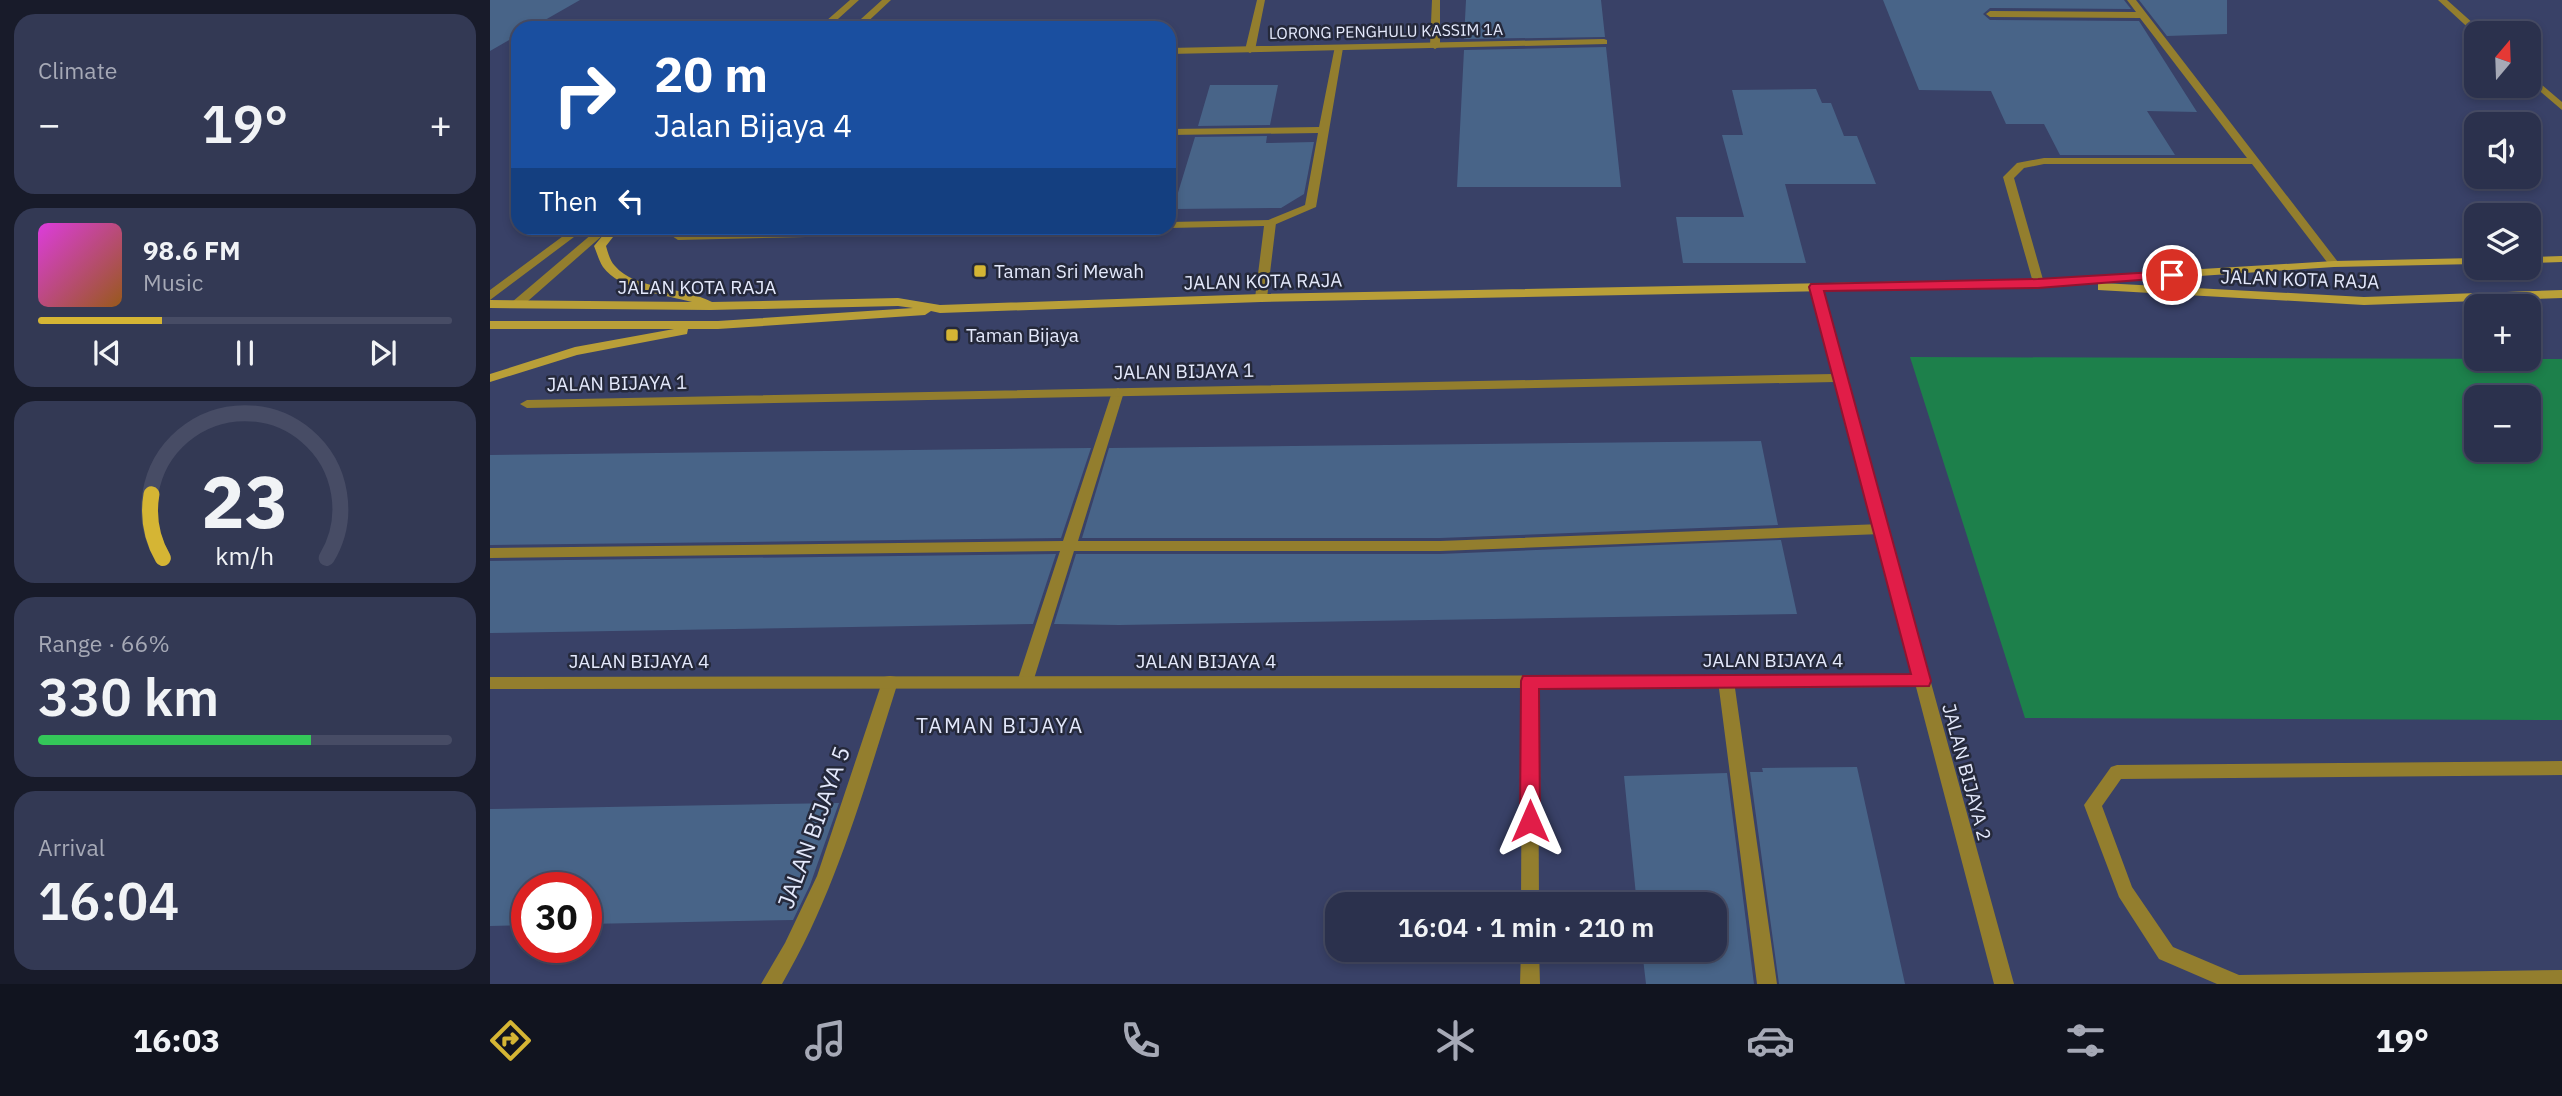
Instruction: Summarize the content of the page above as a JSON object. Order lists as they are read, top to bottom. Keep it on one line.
{"streets":{"main road":["JALAN KOTA RAJA"],"street":["LORONG PENGHULU KASSIM 1A","JALAN BIJAYA 1","JALAN BIJAYA 4","JALAN BIJAYA 2","JALAN BIJAYA 5"]},"crossings":[["JALAN KOTA RAJA","JALAN BIJAYA 2"],["JALAN BIJAYA 1","JALAN BIJAYA 2"],["JALAN BIJAYA 4","JALAN BIJAYA 2"],["JALAN BIJAYA 4","JALAN BIJAYA 5"]],"districts":["TAMAN BIJAYA"],"places":{"transit":["Taman Sri Mewah","Taman Bijaya"]},"north":"top","page":{"tile":["Climate",["Range · 66%","330 km"],["Arrival","16:04"]],"map_buttons":["+","−"],"turn":["20 m","Jalan Bijaya 4"],"heat":["−","19°","+"],"then":"Then","song":["98.6 FM","Music"],"limit":"30","trip":"16:04 · 1 min · 210 m","tabs":["16:03","19°"],"gauge":["23","km/h"]}}
